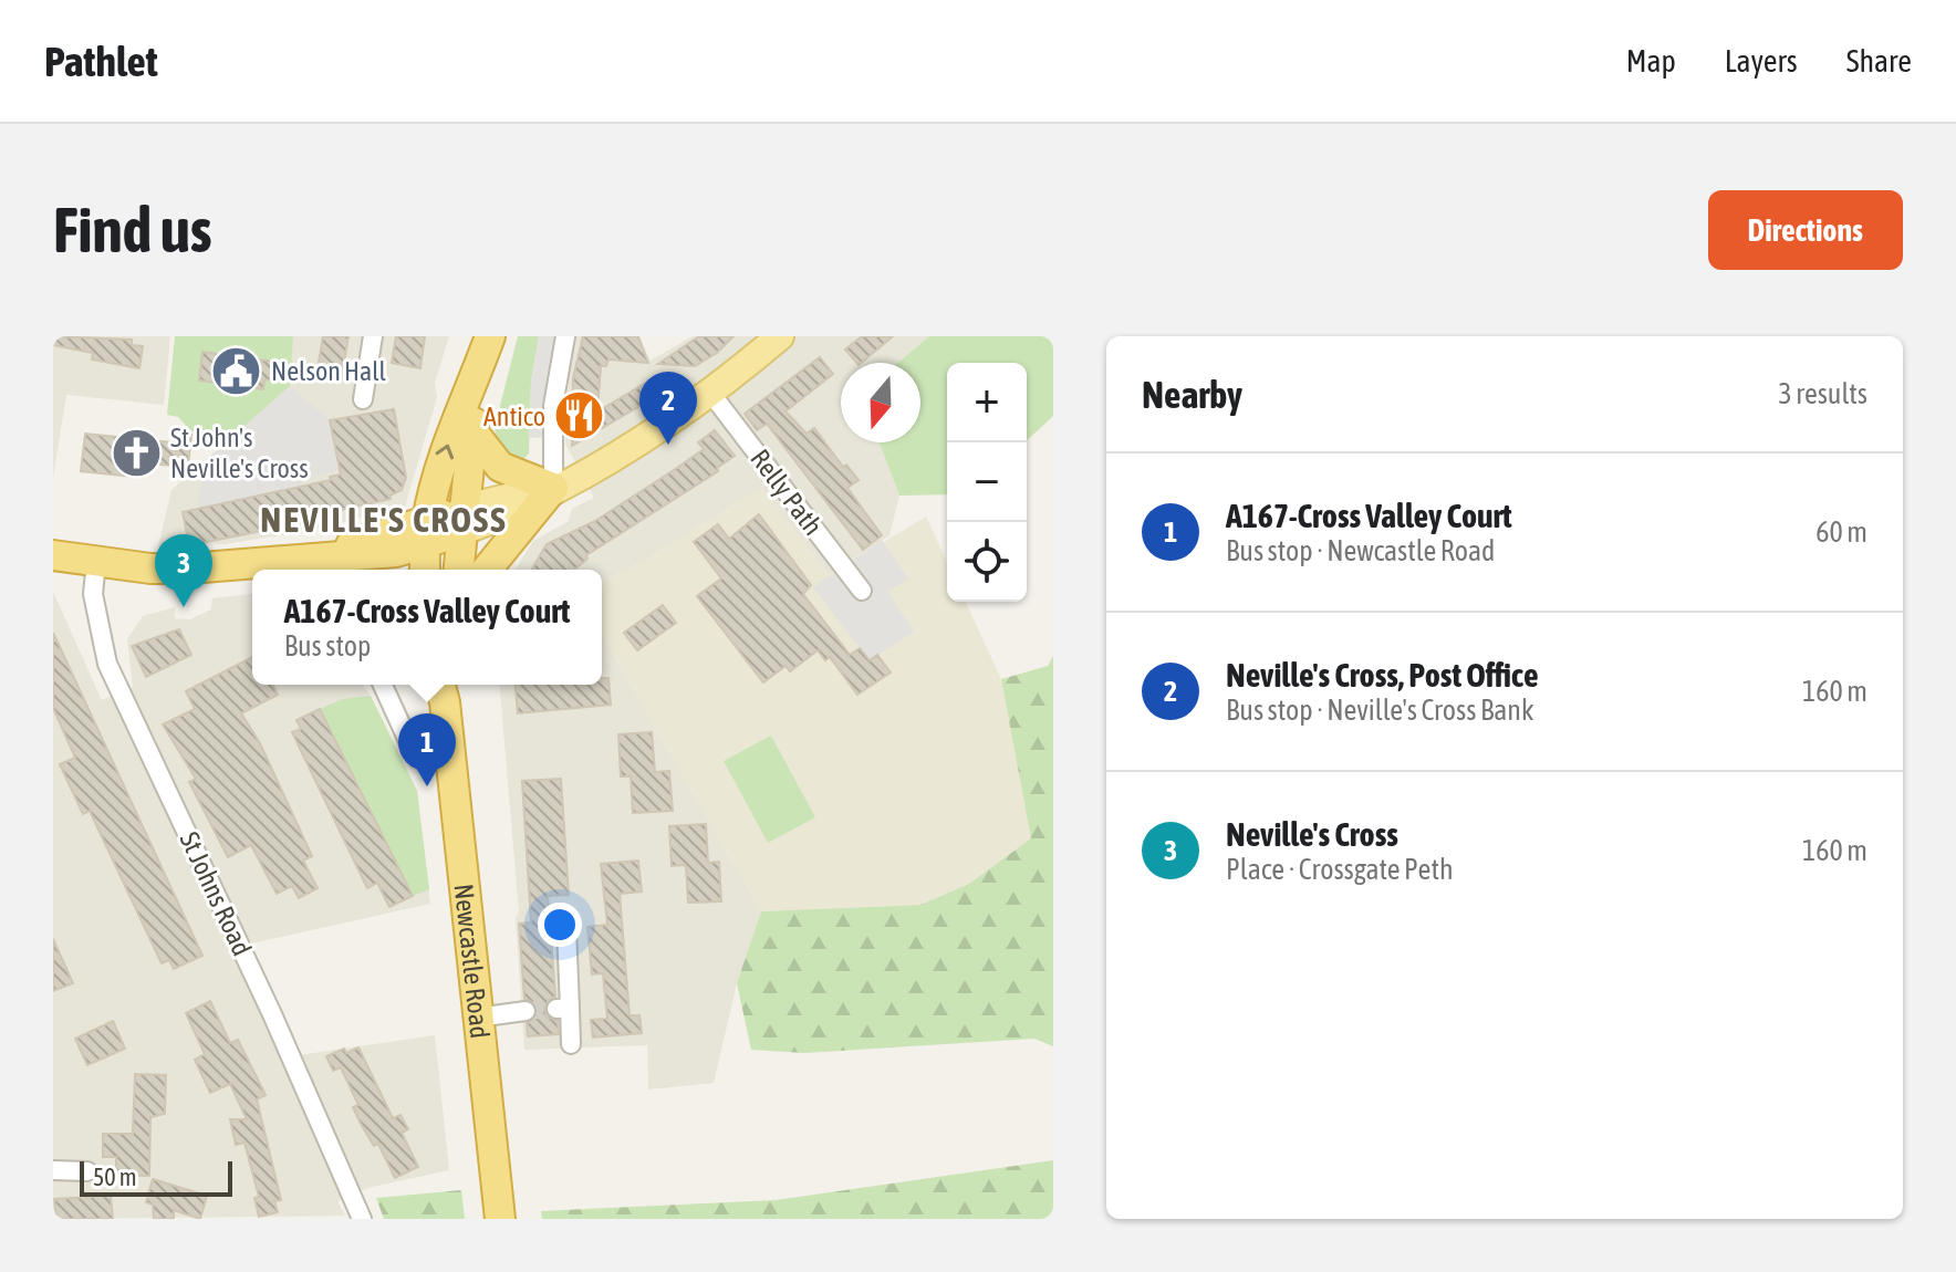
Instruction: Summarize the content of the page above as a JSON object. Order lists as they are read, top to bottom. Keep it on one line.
{"streets":{"highway":["Newcastle Road"],"street":["Relly Path","St Johns Road"]},"districts":["NEVILLE'S CROSS"],"places":{"public building":["Nelson Hall"],"restaurant":["Antico"],"church":["St John's Neville's Cross"]},"scale_bar":"50 m","north":"bottom","page":{"header":"Pathlet","nav":["Map","Layers","Share"],"buttons":"Directions","title":"Find us","heading":["Nearby","3 results"],"map_buttons":["+","−"],"pins":["2","3","1"],"list":[{"mark":"1","name":"A167-Cross Valley Court","note":"Bus stop · Newcastle Road","value":"60 m"},{"mark":"2","name":"Neville's Cross, Post Office","note":"Bus stop · Neville's Cross Bank","value":"160 m"},{"mark":"3","name":"Neville's Cross","note":"Place · Crossgate Peth","value":"160 m"}],"popup":["A167-Cross Valley Court","Bus stop"],"scale":"50 m"}}
